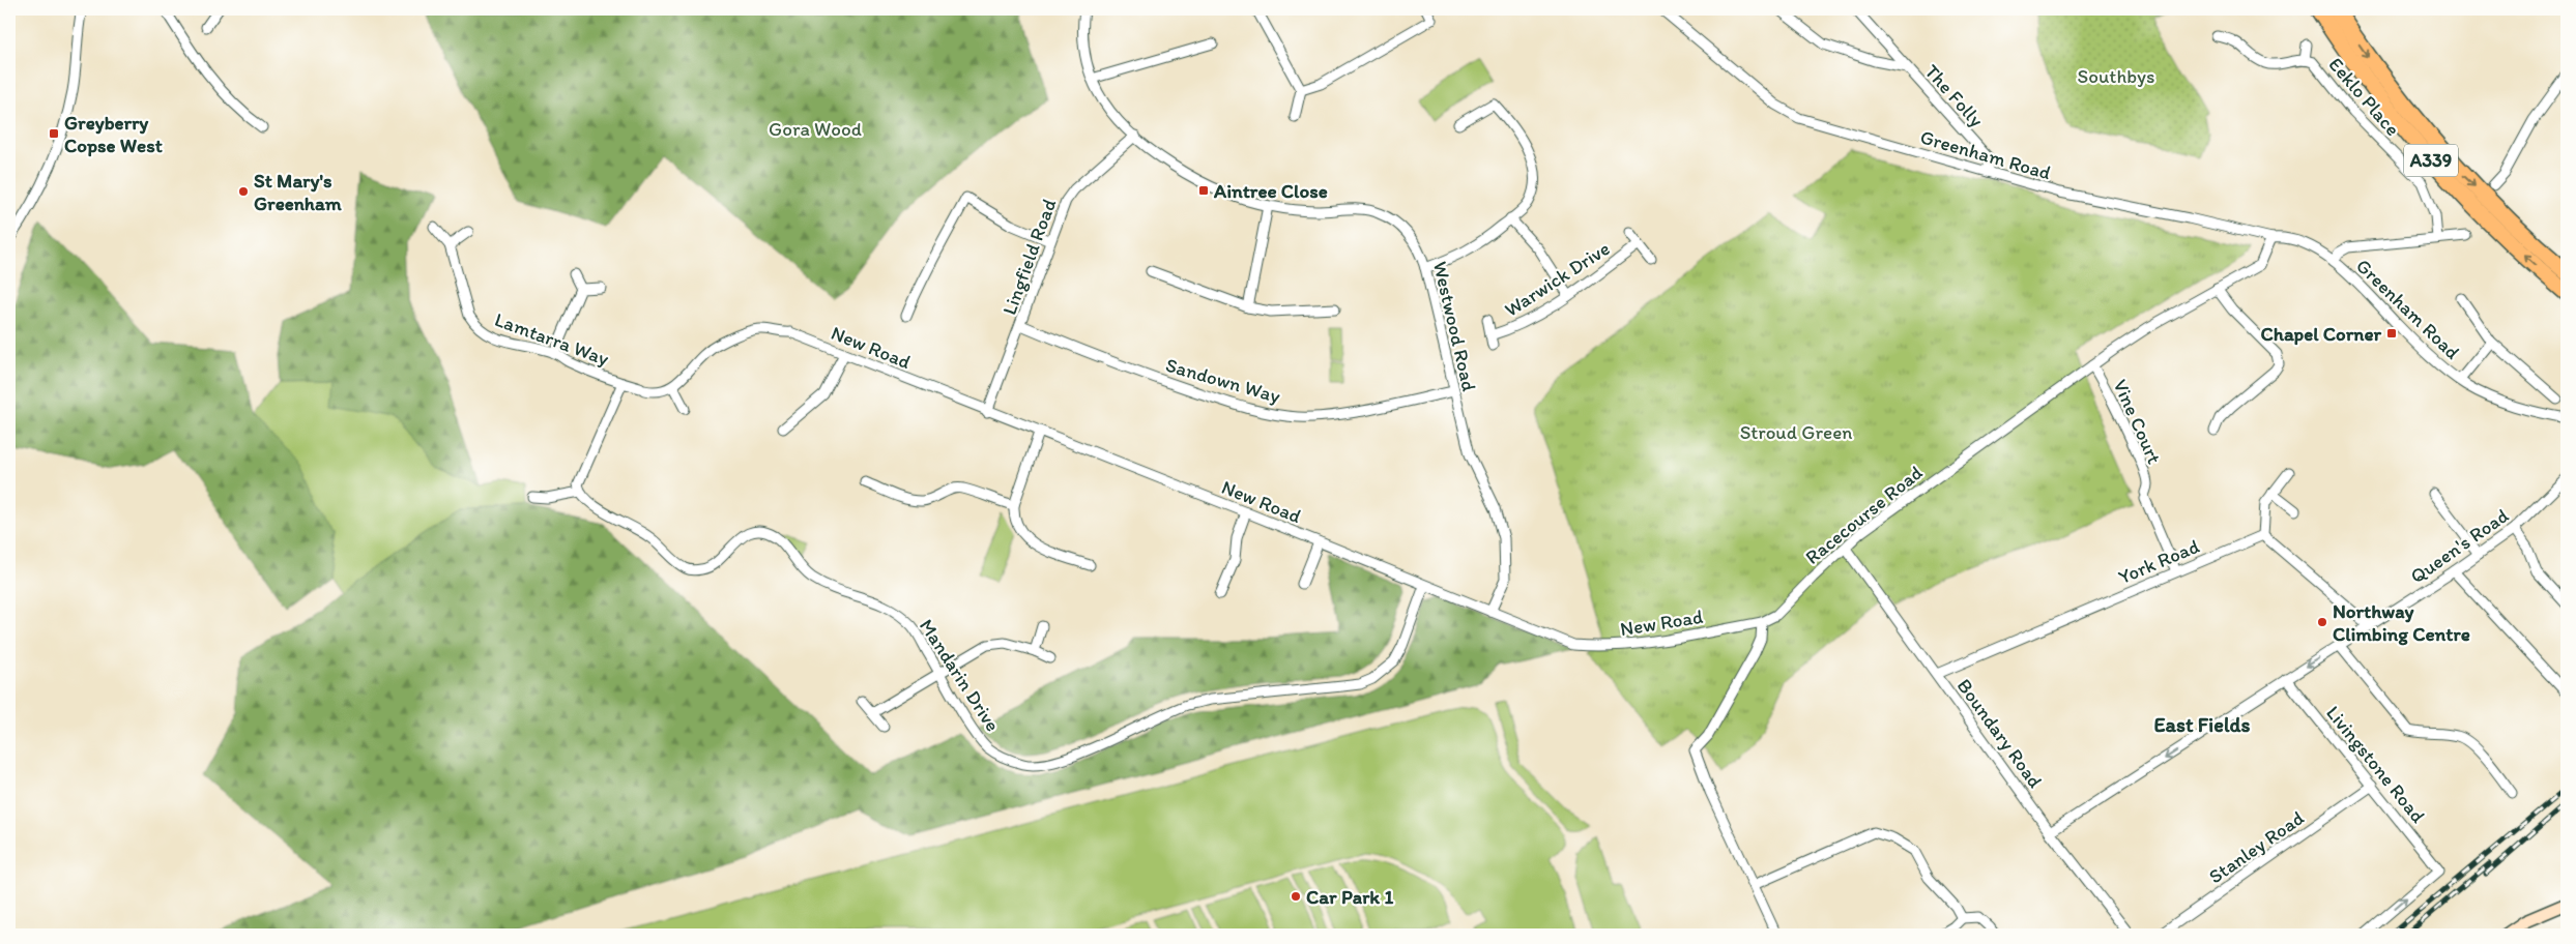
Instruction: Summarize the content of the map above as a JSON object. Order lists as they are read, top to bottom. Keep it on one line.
{"streets":{"highway":["A339"],"street":["The Folly","Eeklo Place","Greenham Road","Lingfield Road","Warwick Drive","Westwood Road","Lamtarra Way","New Road","Sandown Way","Vine Court","Racecourse Road","Queen's Road","York Road","Mandarin Drive","Boundary Road","Livingstone Road","Stanley Road"]},"crossings":[["The Folly","Greenham Road"],["Eeklo Place","Greenham Road"],["Greenham Road","Racecourse Road"],["Lingfield Road","Westwood Road"],["Lingfield Road","New Road"],["Lingfield Road","Sandown Way"],["Westwood Road","New Road"],["Westwood Road","Sandown Way"],["Lamtarra Way","New Road"],["New Road","Racecourse Road"],["New Road","Mandarin Drive"],["Vine Court","Racecourse Road"],["Vine Court","York Road"],["Racecourse Road","Boundary Road"],["Queen's Road","Boundary Road"],["Queen's Road","Livingstone Road"],["York Road","Boundary Road"],["Livingstone Road","Stanley Road"]],"one_way":["Queen's Road"],"districts":["East Fields"],"parks":["Southbys","Gora Wood","Stroud Green"],"places":{"transit":["Greyberry Copse West","Aintree Close","Chapel Corner"],"other":["St Mary's Greenham","Northway Climbing Centre","Car Park 1"]}}
